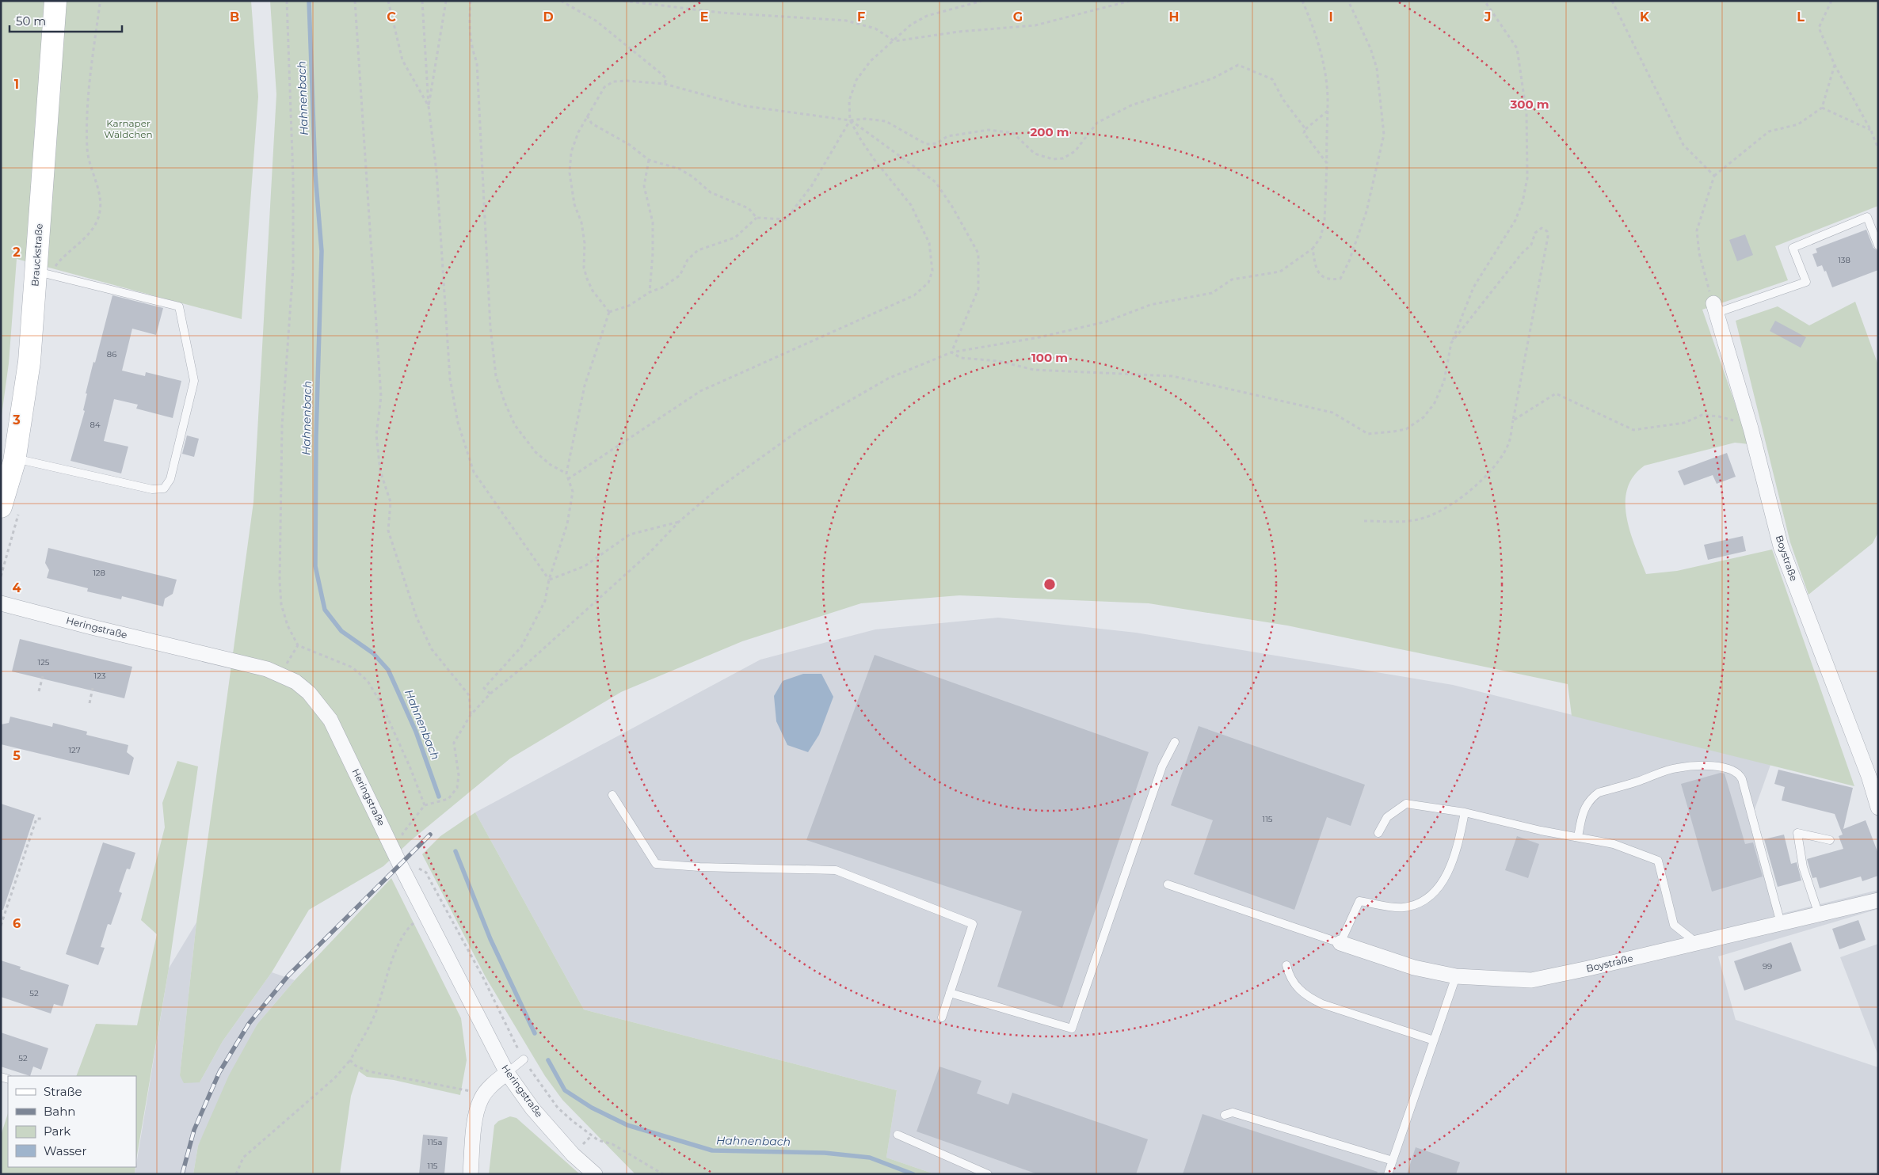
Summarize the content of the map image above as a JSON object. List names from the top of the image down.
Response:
{
  "streets": {
    "main road": ["Brauckstraße"],
    "street": ["Boystraße", "Heringstraße"]
  },
  "water": ["Hahnenbach"],
  "parks": ["Karnaper Wäldchen"],
  "house_numbers": [
    "138",
    "86",
    "84",
    "128",
    "125",
    "123",
    "127",
    "115",
    "99",
    "52",
    "52",
    "115a",
    "115"
  ],
  "legend": [
    "Straße",
    "Bahn",
    "Park",
    "Wasser"
  ],
  "scale_bar": "50 m",
  "grid": {
    "columns": [
      "B",
      "C",
      "D",
      "E",
      "F",
      "G",
      "H",
      "I",
      "J",
      "K",
      "L"
    ],
    "rows": [
      "1",
      "2",
      "3",
      "4",
      "5",
      "6"
    ]
  },
  "rings": ["300 m", "200 m", "100 m"]
}
